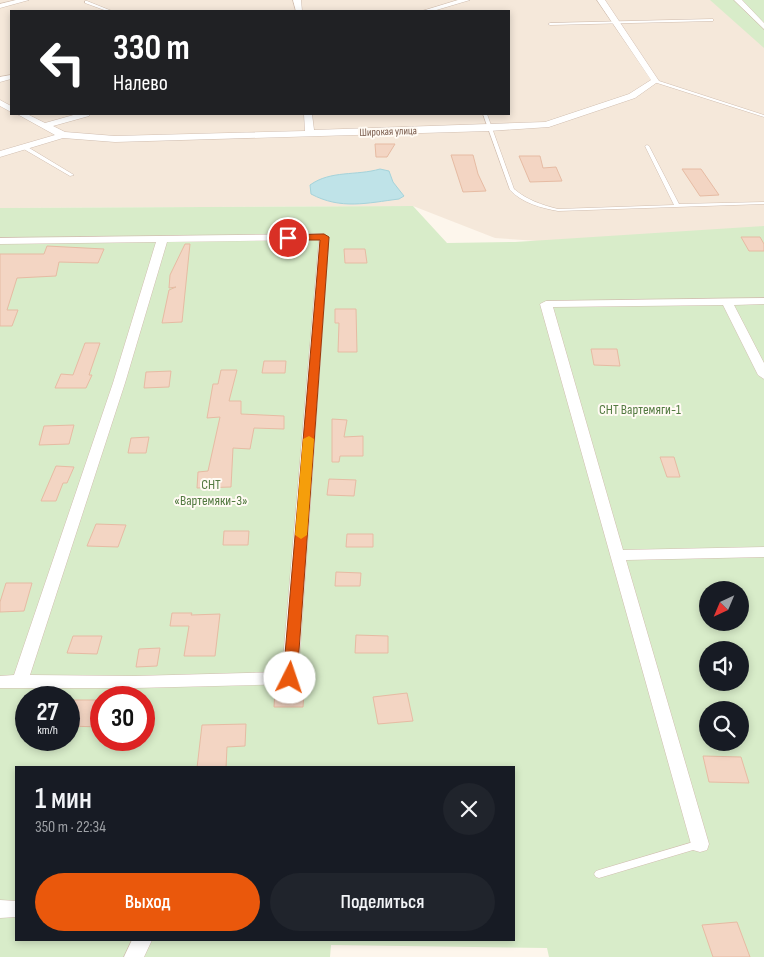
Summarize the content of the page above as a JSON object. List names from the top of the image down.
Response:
{
  "streets": {
    "street": ["Широкая улица"]
  },
  "parks": ["СНТ Вартемяги-1", "СНТ «Вартемяки-3»"],
  "north": "bottom left",
  "page": {
    "turn": ["330 m", "Налево"],
    "speed": "27 km/h",
    "limit": "30",
    "heading": ["1 мин", "350 m · 22:34"],
    "buttons": ["Выход", "Поделиться"]
  }
}
